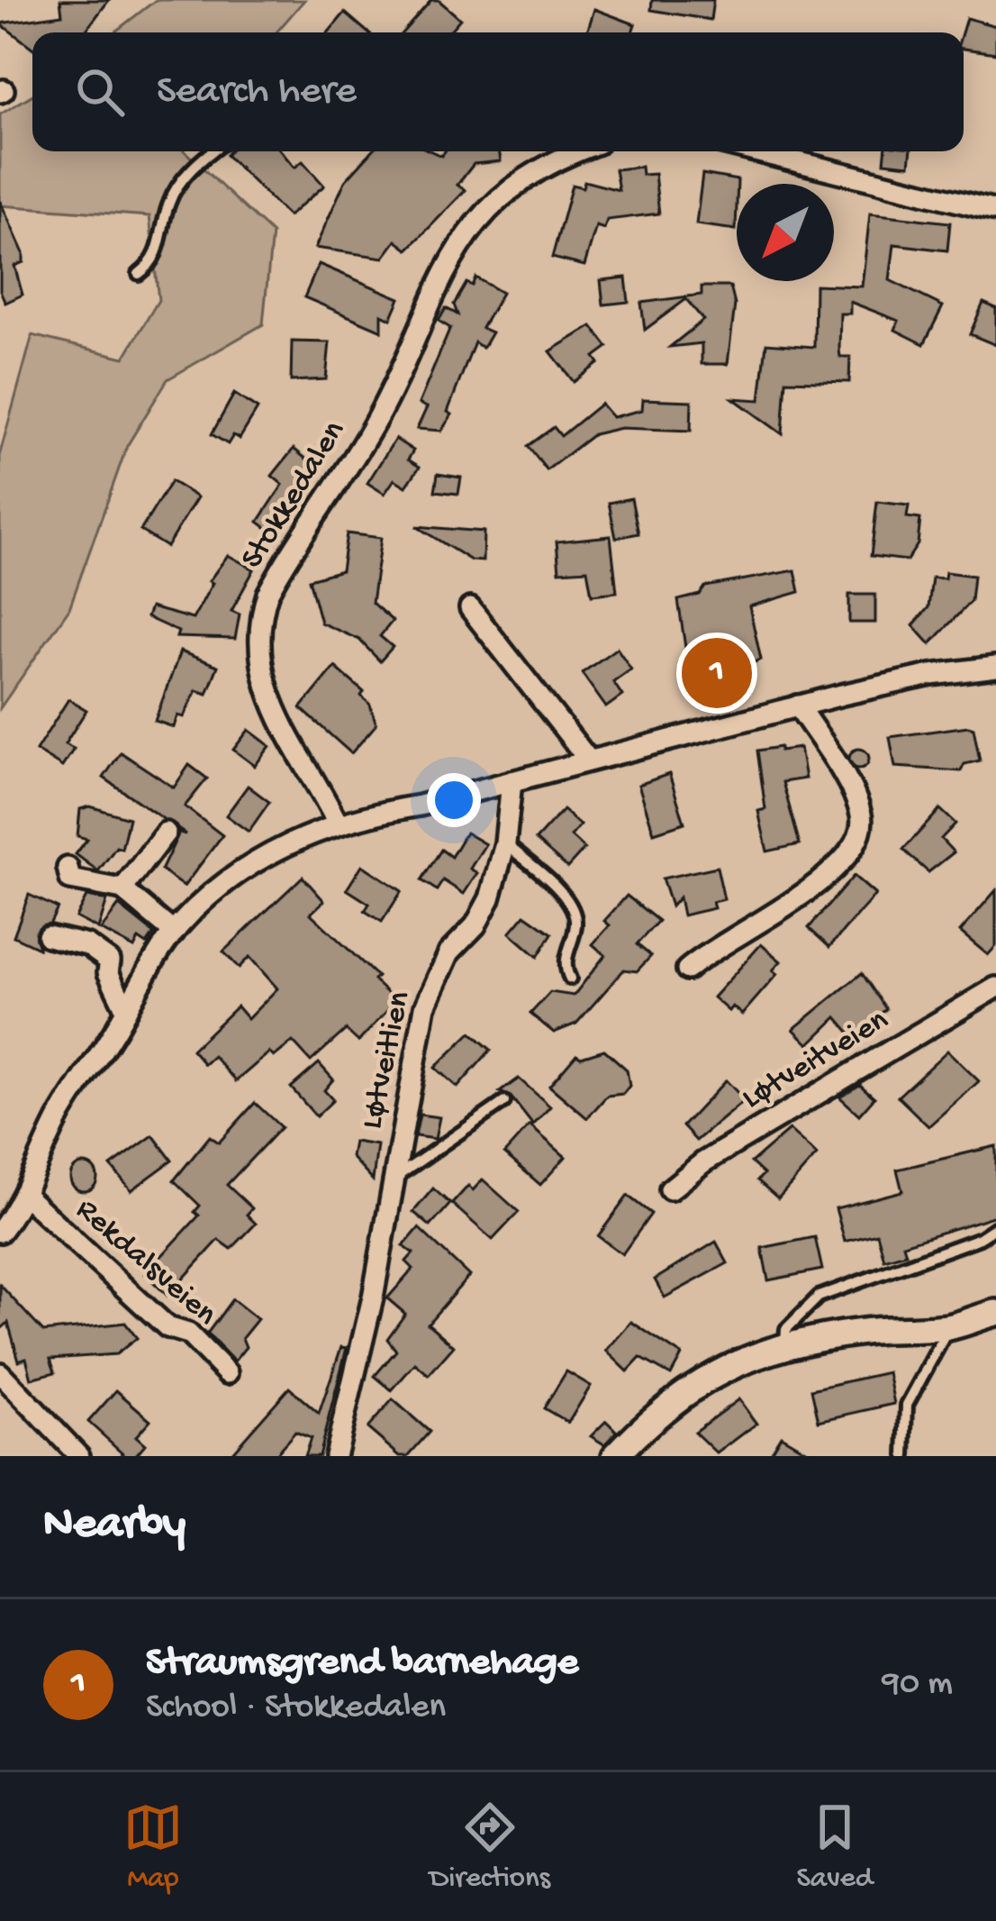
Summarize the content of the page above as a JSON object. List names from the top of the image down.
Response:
{
  "streets": {
    "street": [
      "Stokkedalen",
      "Løtveitlien",
      "Løtveitveien",
      "Rekdalsveien"
    ]
  },
  "crossings": [
    ["Stokkedalen", "Rekdalsveien"]
  ],
  "north": "bottom left",
  "page": {
    "search": "Search here",
    "pins": "1",
    "heading": "Nearby",
    "list": [
      {
        "mark": "1",
        "name": "Straumsgrend barnehage",
        "note": "School · Stokkedalen",
        "value": "90 m"
      }
    ],
    "nav": ["Map", "Directions", "Saved"]
  }
}
